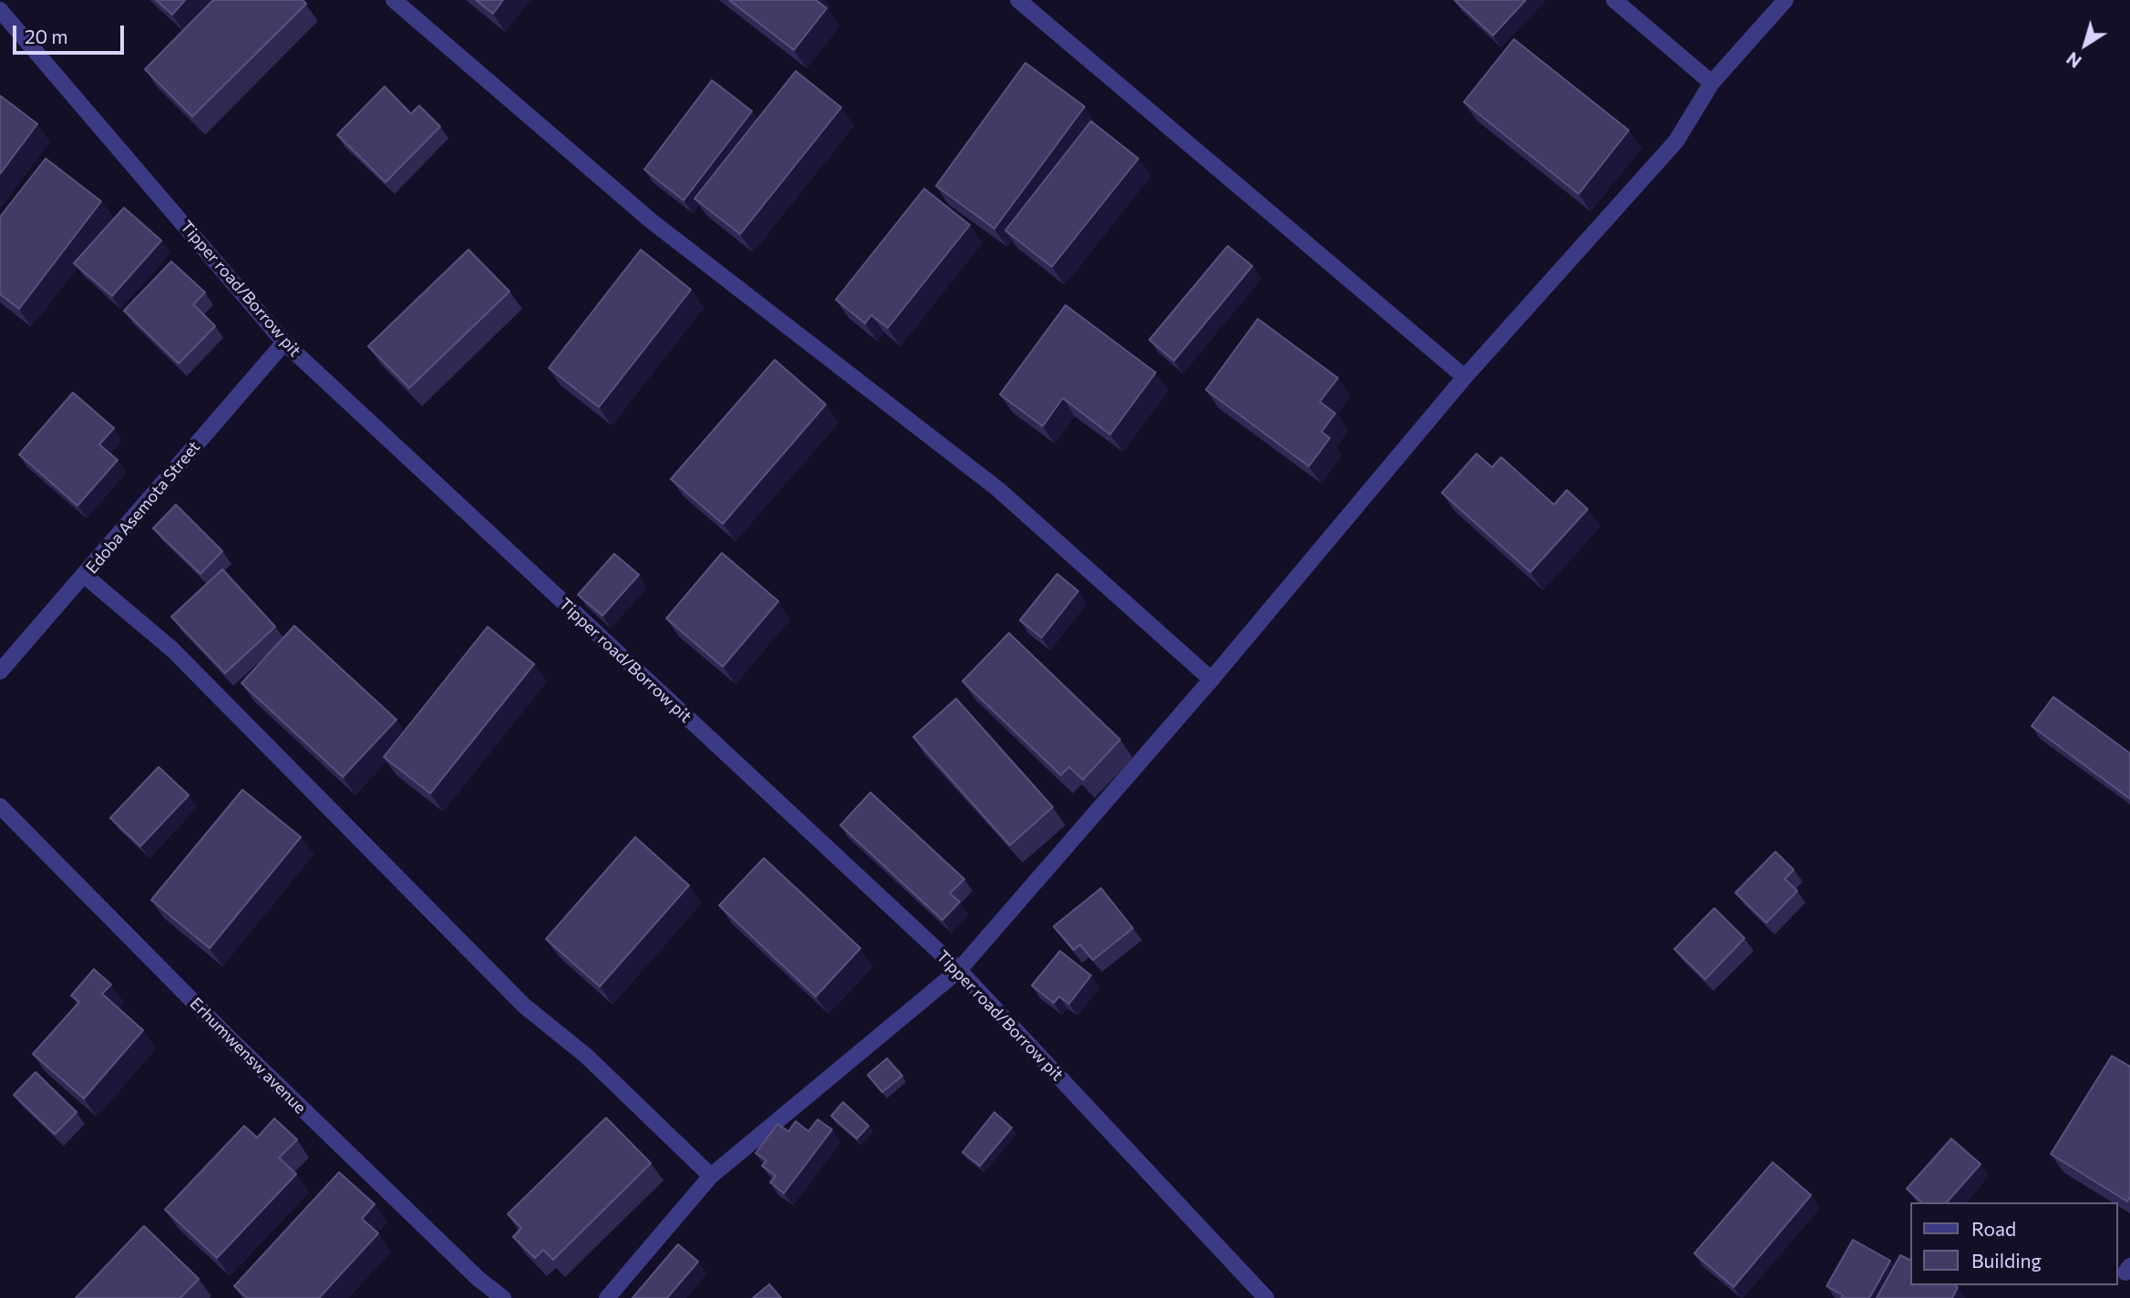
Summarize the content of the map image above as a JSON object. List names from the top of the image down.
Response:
{
  "streets": {
    "street": ["Tipper road/Borrow pit", "Edoba Asemota Street", "Erhumwensw avenue"]
  },
  "crossings": [
    ["Tipper road/Borrow pit", "Edoba Asemota Street"]
  ],
  "legend": ["Road", "Building"],
  "scale_bar": "20 m",
  "north": "bottom left"
}
